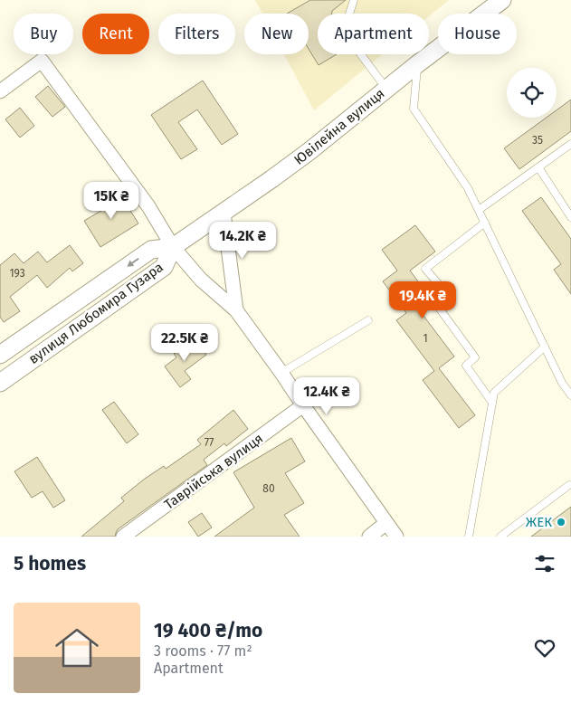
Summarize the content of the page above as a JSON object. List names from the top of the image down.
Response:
{
  "streets": {
    "street": ["Ювілейна вулиця", "вулиця Любомира Гузара", "Таврійська вулиця"]
  },
  "crossings": [
    ["Ювілейна вулиця", "вулиця Любомира Гузара"]
  ],
  "places": ["ЖЕК"],
  "house_numbers": [
    "35",
    "193",
    "1",
    "77",
    "80"
  ],
  "page": {
    "chip": [
      "Buy",
      "Rent",
      "Filters",
      "New",
      "Apartment",
      "House"
    ],
    "price": [
      "15K ₴",
      "14.2K ₴",
      "19.4K ₴",
      "22.5K ₴",
      "12.4K ₴"
    ],
    "heading": "5 homes",
    "list": [
      {
        "name": "19 400 ₴/mo",
        "note": "3 rooms · 77 m² · Apartment"
      }
    ]
  }
}
